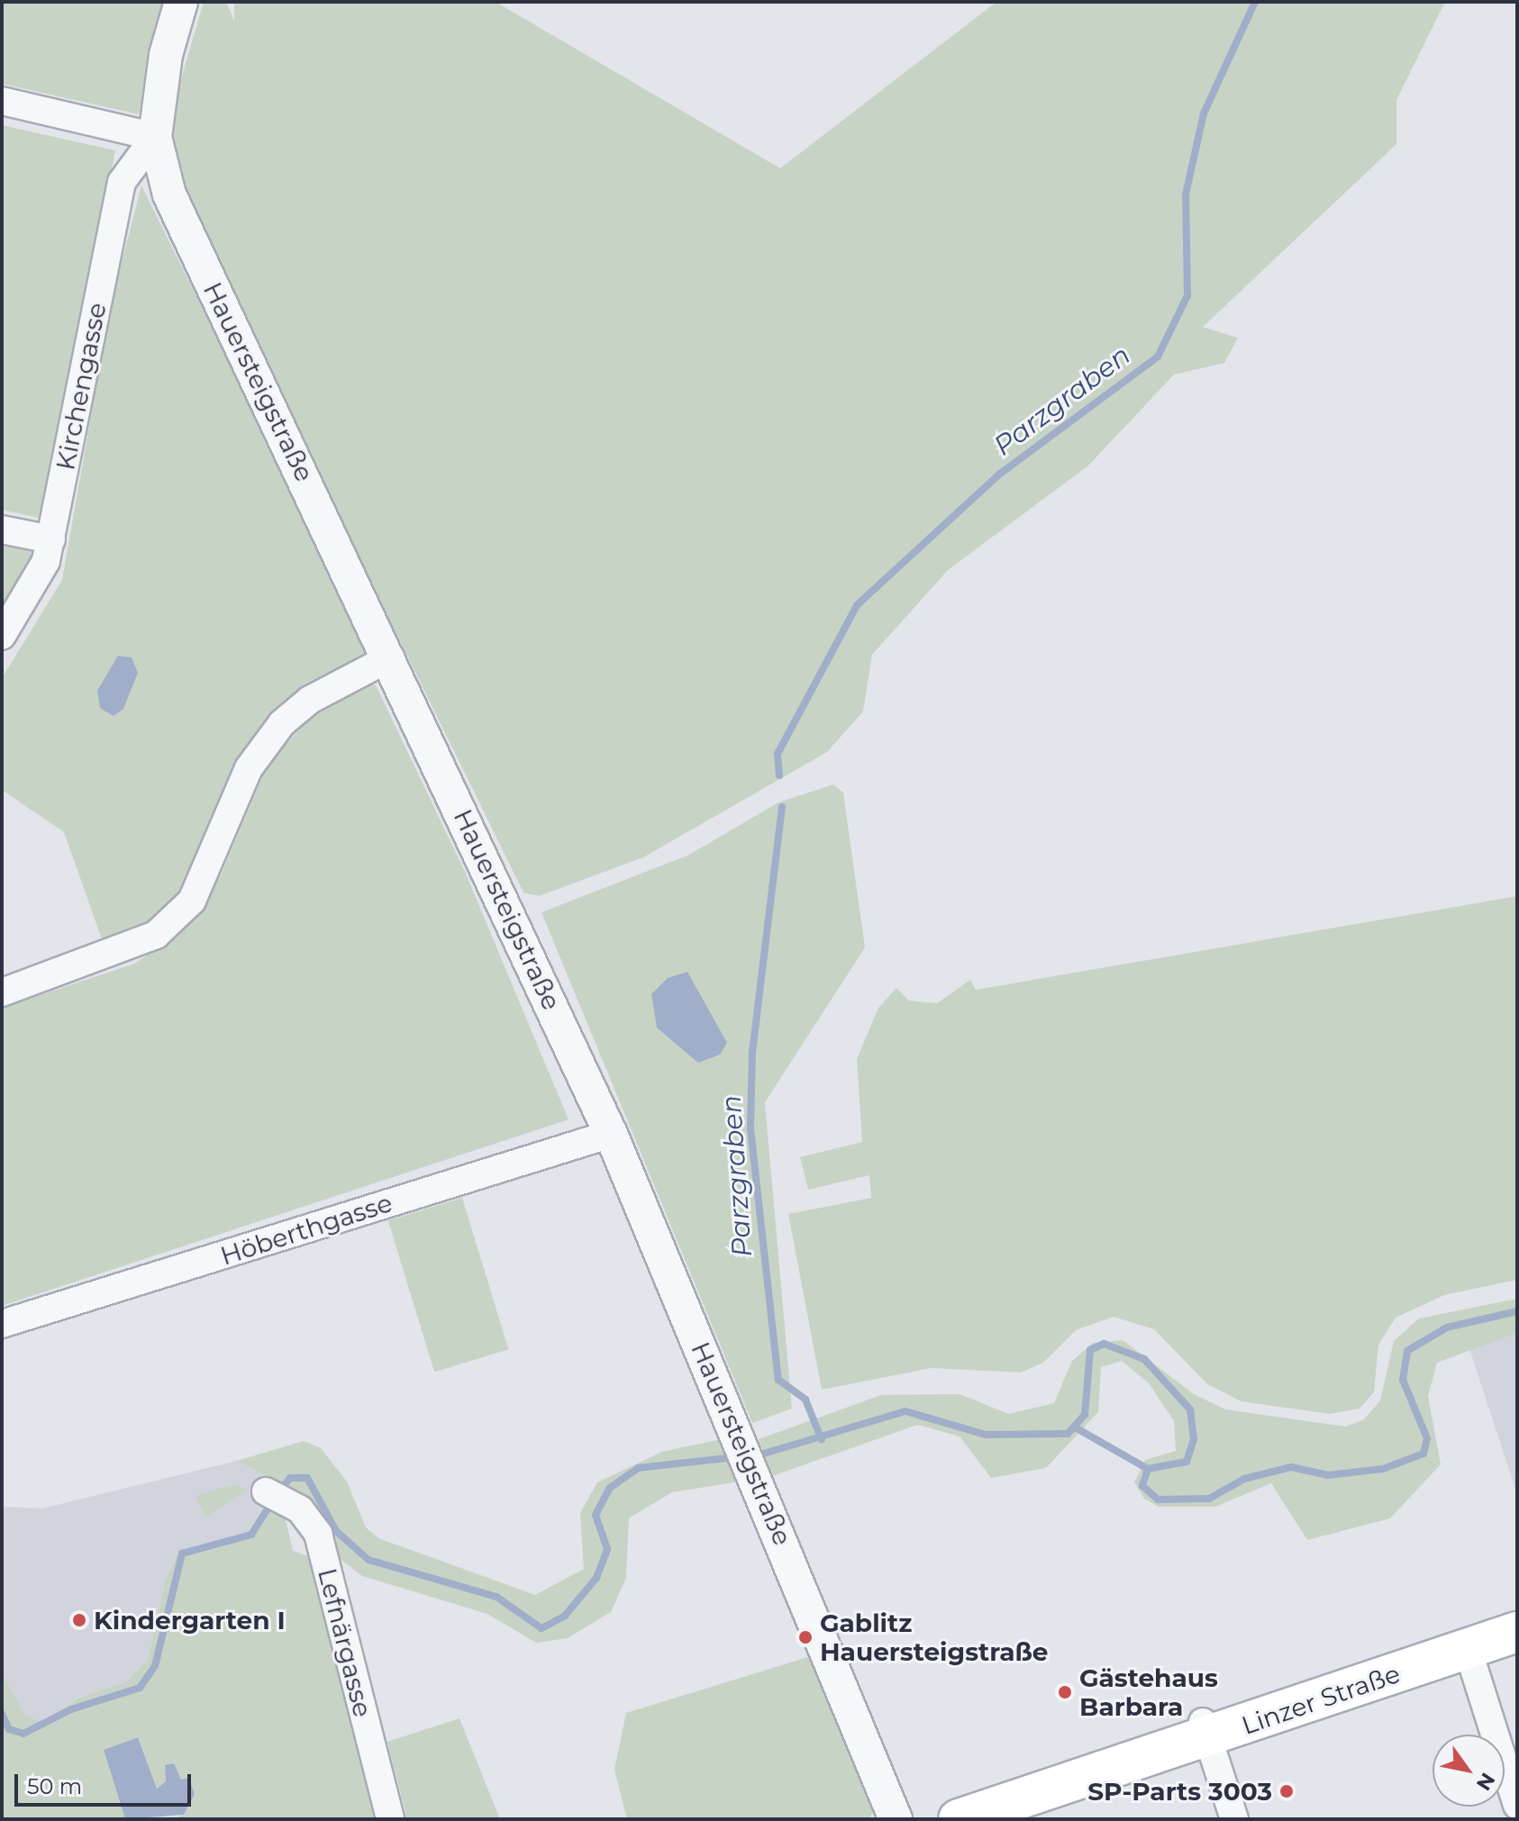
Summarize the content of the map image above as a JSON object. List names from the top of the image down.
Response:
{
  "streets": {
    "main road": ["Linzer Straße"],
    "street": [
      "Hauersteigstraße",
      "Kirchengasse",
      "Höberthgasse",
      "Lefnärgasse"
    ]
  },
  "crossings": [
    ["Hauersteigstraße", "Kirchengasse"],
    ["Hauersteigstraße", "Höberthgasse"]
  ],
  "water": ["Parzgraben"],
  "places": [
    "Kindergarten I",
    "Gablitz Hauersteigstraße",
    "Gästehaus Barbara",
    "SP-Parts 3003"
  ],
  "scale_bar": "50 m",
  "north": "bottom right"
}
